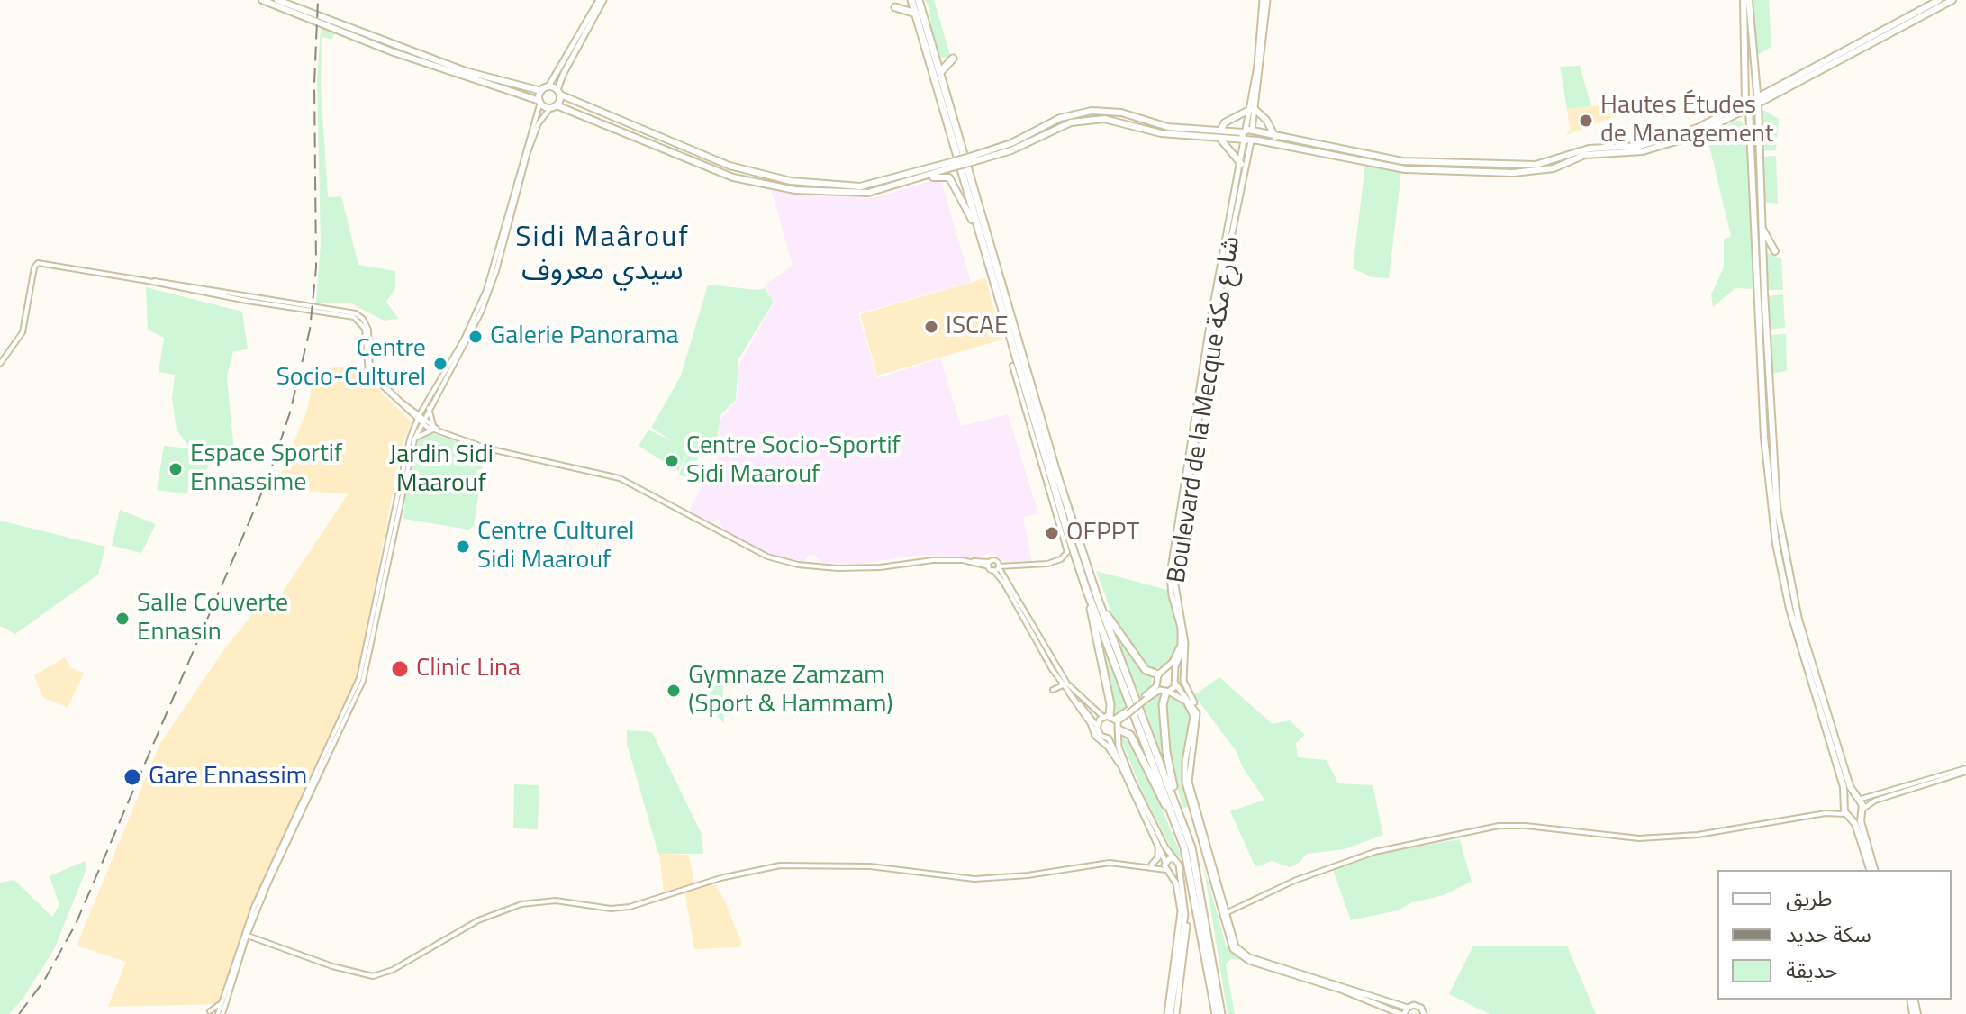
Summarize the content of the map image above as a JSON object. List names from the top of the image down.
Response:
{
  "streets": {
    "main road": ["Boulevard de la Mecque شارع مكة"]
  },
  "districts": ["Sidi Maârouf سيدي معروف"],
  "parks": ["Jardin Sidi Maarouf"],
  "places": [
    "Hautes Études de Management",
    "ISCAE",
    "Galerie Panorama",
    "Centre Socio-Culturel",
    "Centre Socio-Sportif Sidi Maarouf",
    "Espace Sportif Ennassime",
    "OFPPT",
    "Centre Culturel Sidi Maarouf",
    "Salle Couverte Ennasin",
    "Clinic Lina",
    "Gymnaze Zamzam (Sport & Hammam)",
    "Gare Ennassim"
  ],
  "legend": ["طريق", "سكة حديد", "حديقة"]
}
